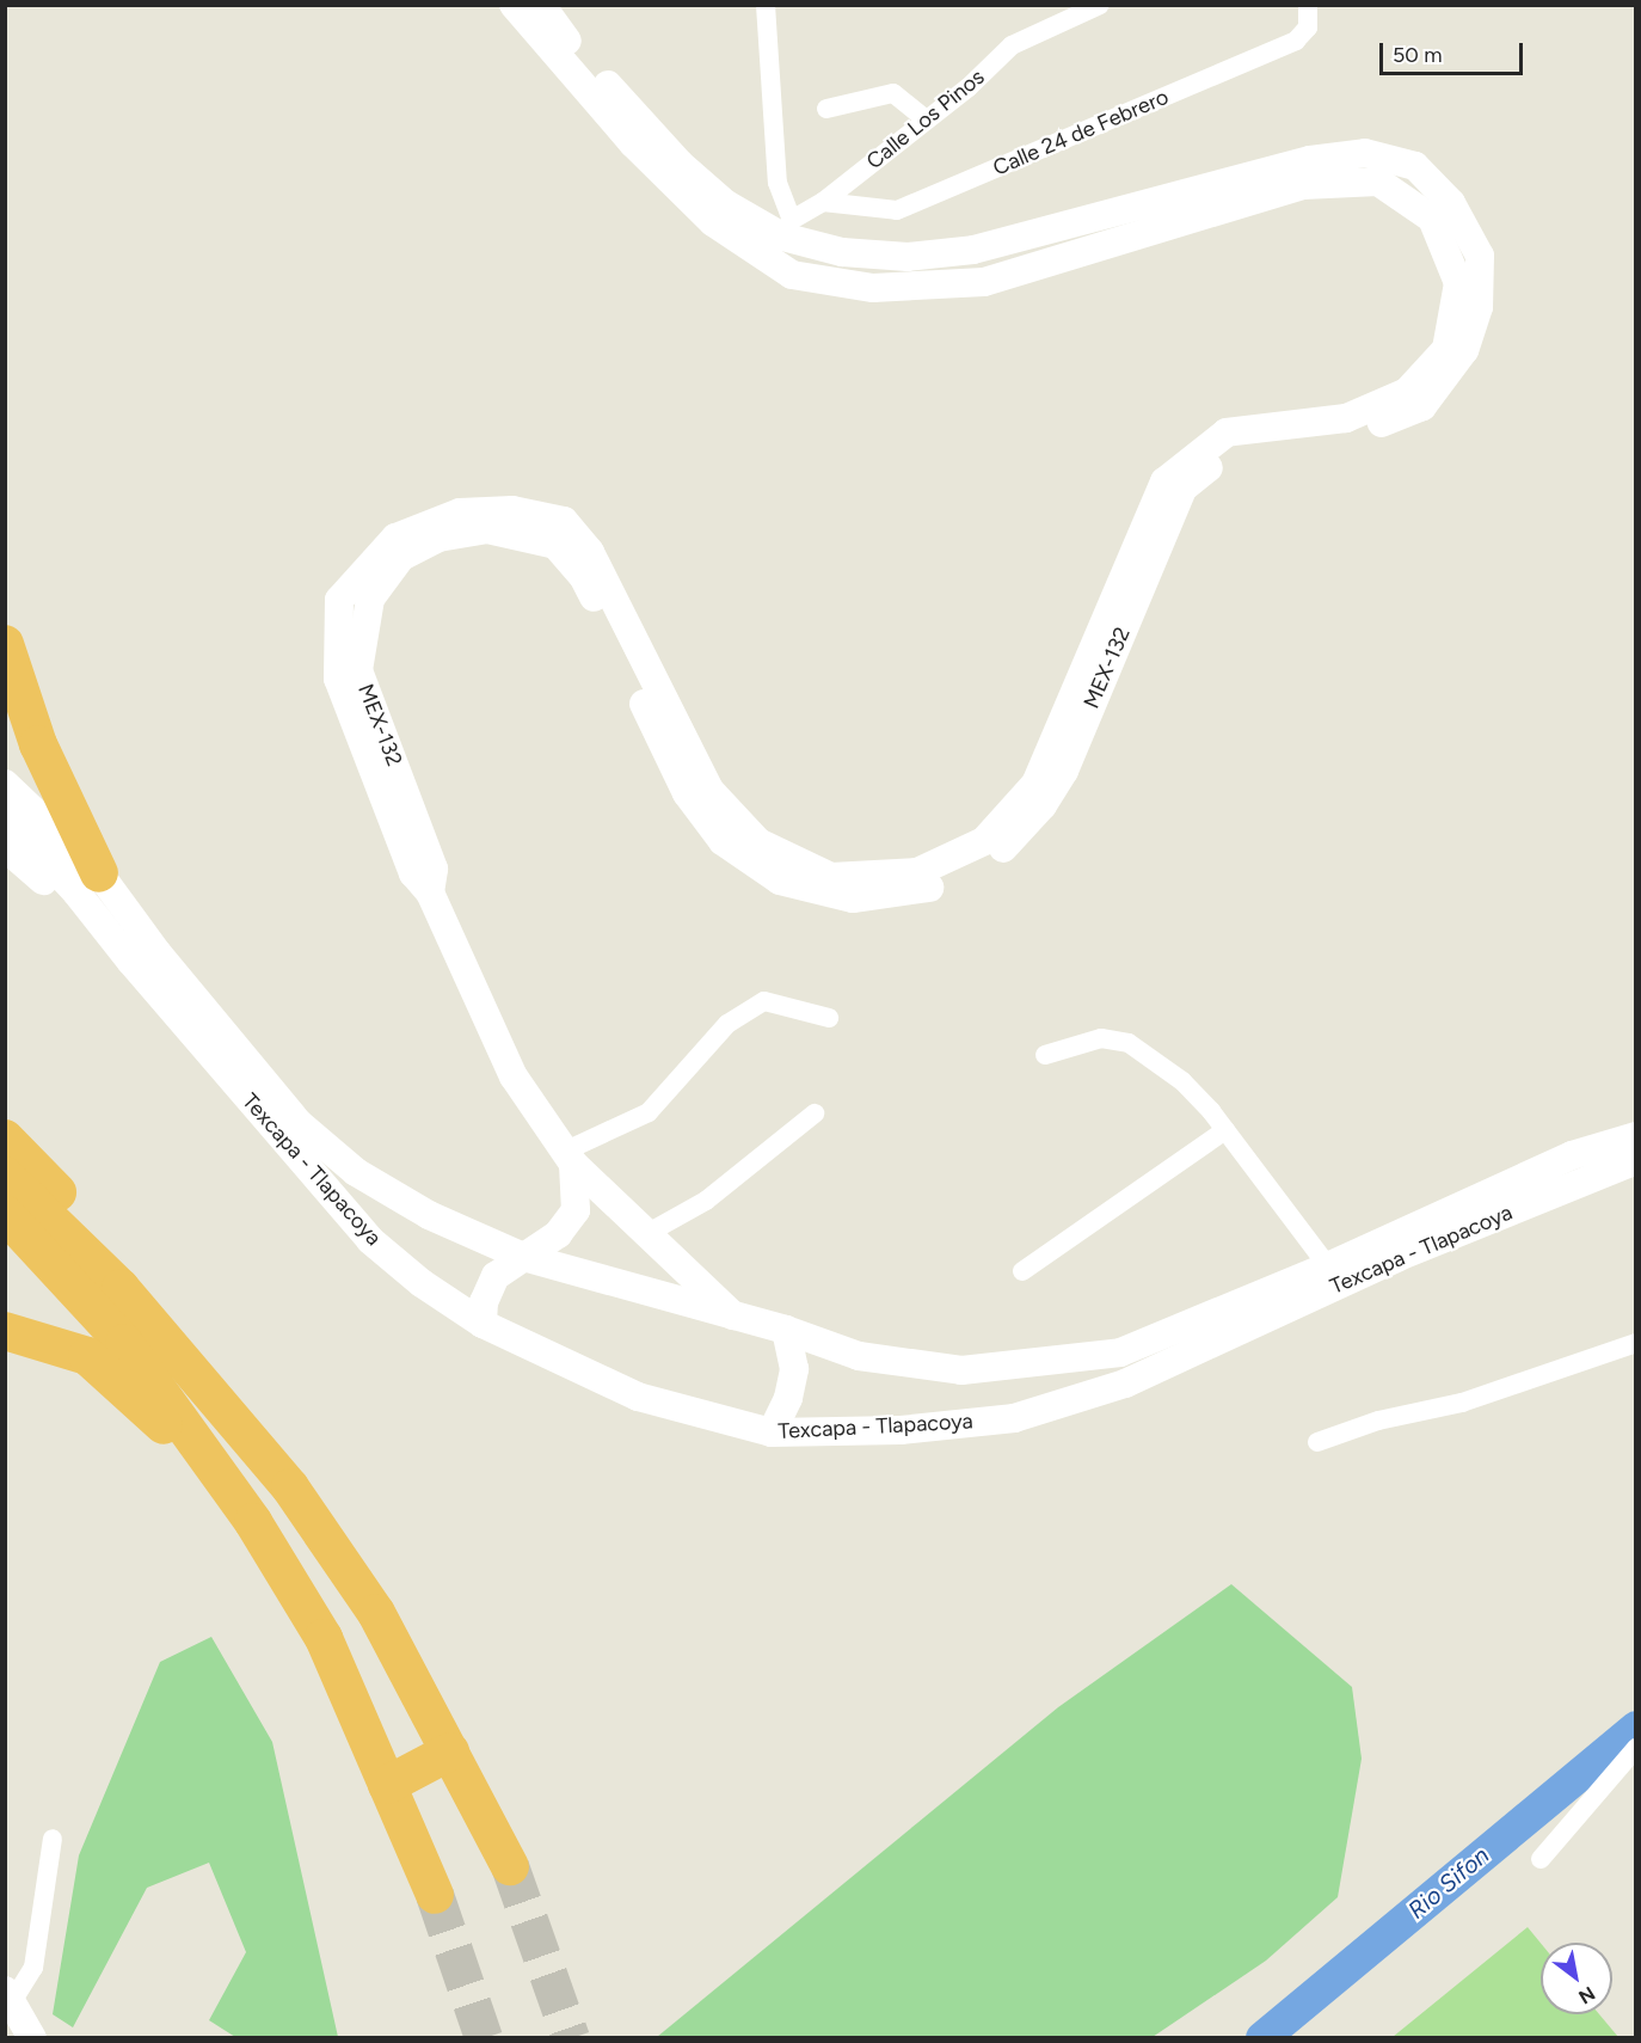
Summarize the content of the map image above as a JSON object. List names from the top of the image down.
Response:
{
  "streets": {
    "main road": ["MEX-132", "Texcapa - Tlapacoya"],
    "street": ["Calle Los Pinos", "Calle 24 de Febrero"]
  },
  "crossings": [
    ["Calle Los Pinos", "Calle 24 de Febrero"],
    ["Calle Los Pinos", "MEX-132"]
  ],
  "water": ["Rio Sifon"],
  "scale_bar": "50 m",
  "north": "bottom right"
}
